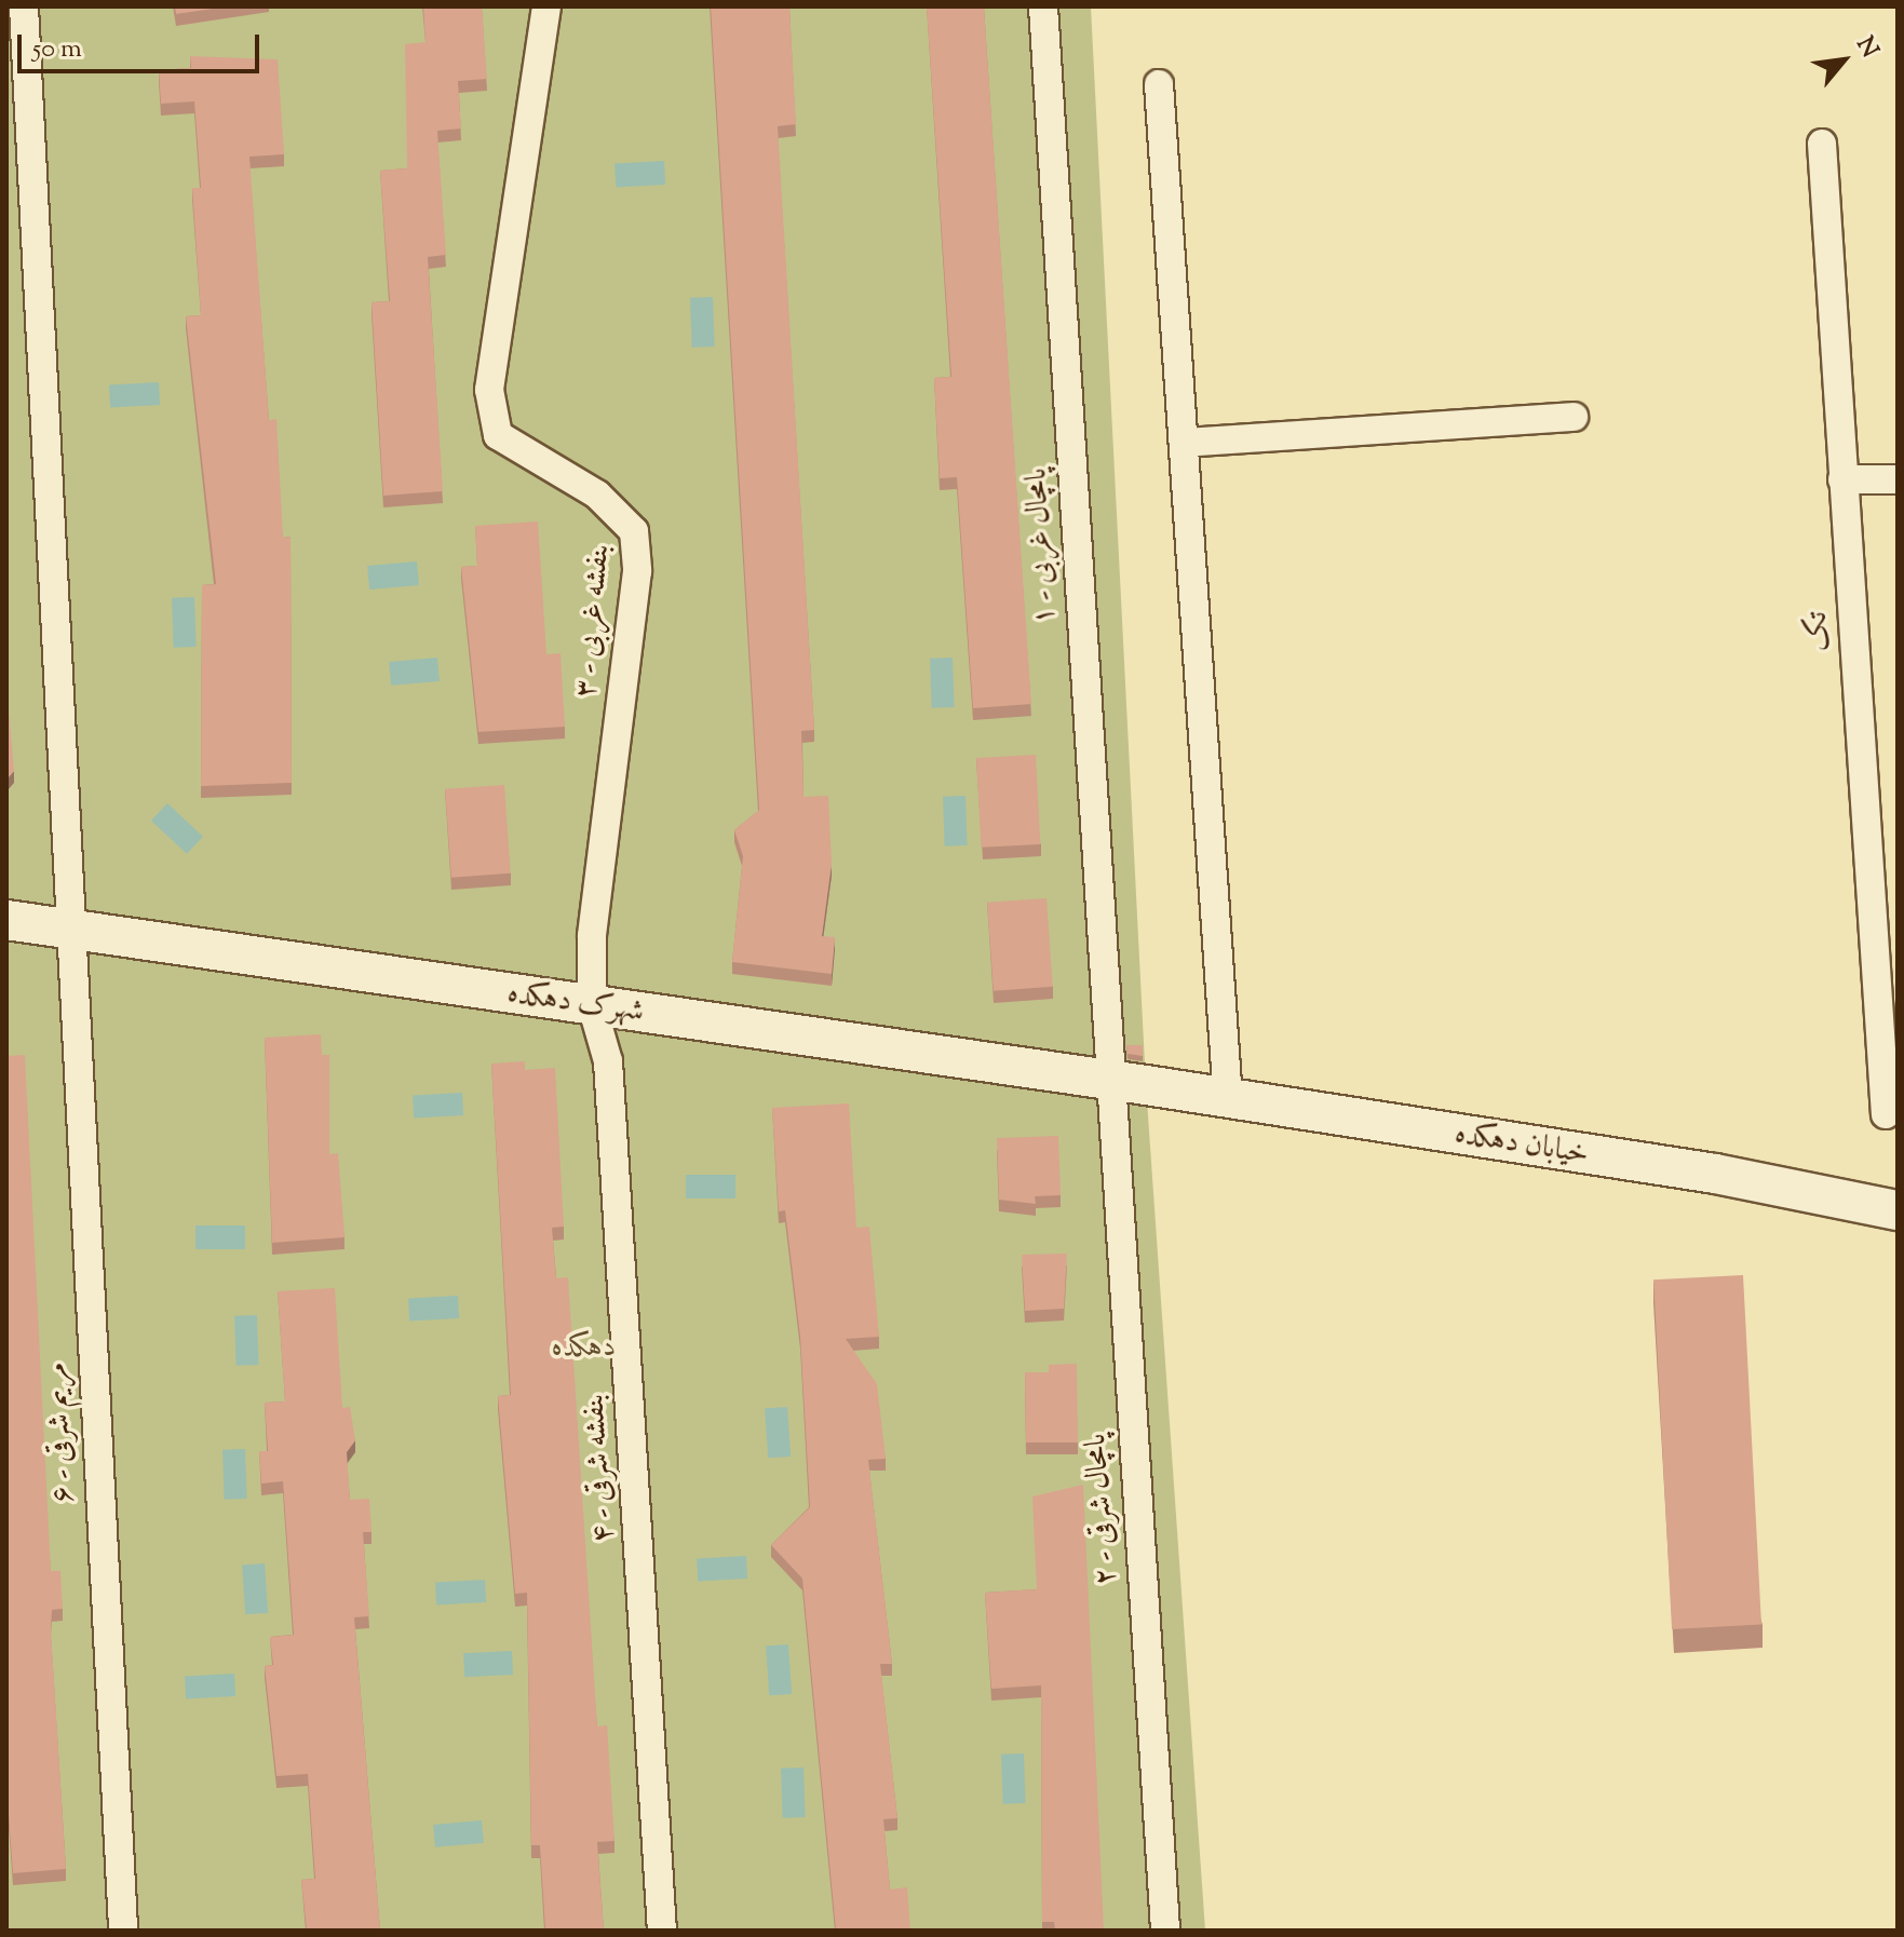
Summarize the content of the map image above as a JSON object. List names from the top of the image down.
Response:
{
  "streets": {
    "street": [
      "پامچال غربی - ۱",
      "بنفشه غربی - ۳",
      "تک",
      "شهرک دهکده",
      "خیابان دهکده",
      "مریم شرقی - ۶",
      "بنفشه شرقی - ۴",
      "پامچال شرقی - ۲"
    ]
  },
  "crossings": [
    ["پامچال غربی - ۱", "شهرک دهکده"],
    ["پامچال غربی - ۱", "پامچال شرقی - ۲"],
    ["بنفشه غربی - ۳", "شهرک دهکده"],
    ["بنفشه غربی - ۳", "بنفشه شرقی - ۴"],
    ["شهرک دهکده", "خیابان دهکده"],
    ["شهرک دهکده", "مریم شرقی - ۶"],
    ["شهرک دهکده", "بنفشه شرقی - ۴"],
    ["شهرک دهکده", "پامچال شرقی - ۲"]
  ],
  "parks": ["دهکده"],
  "scale_bar": "50 m",
  "north": "top right"
}
